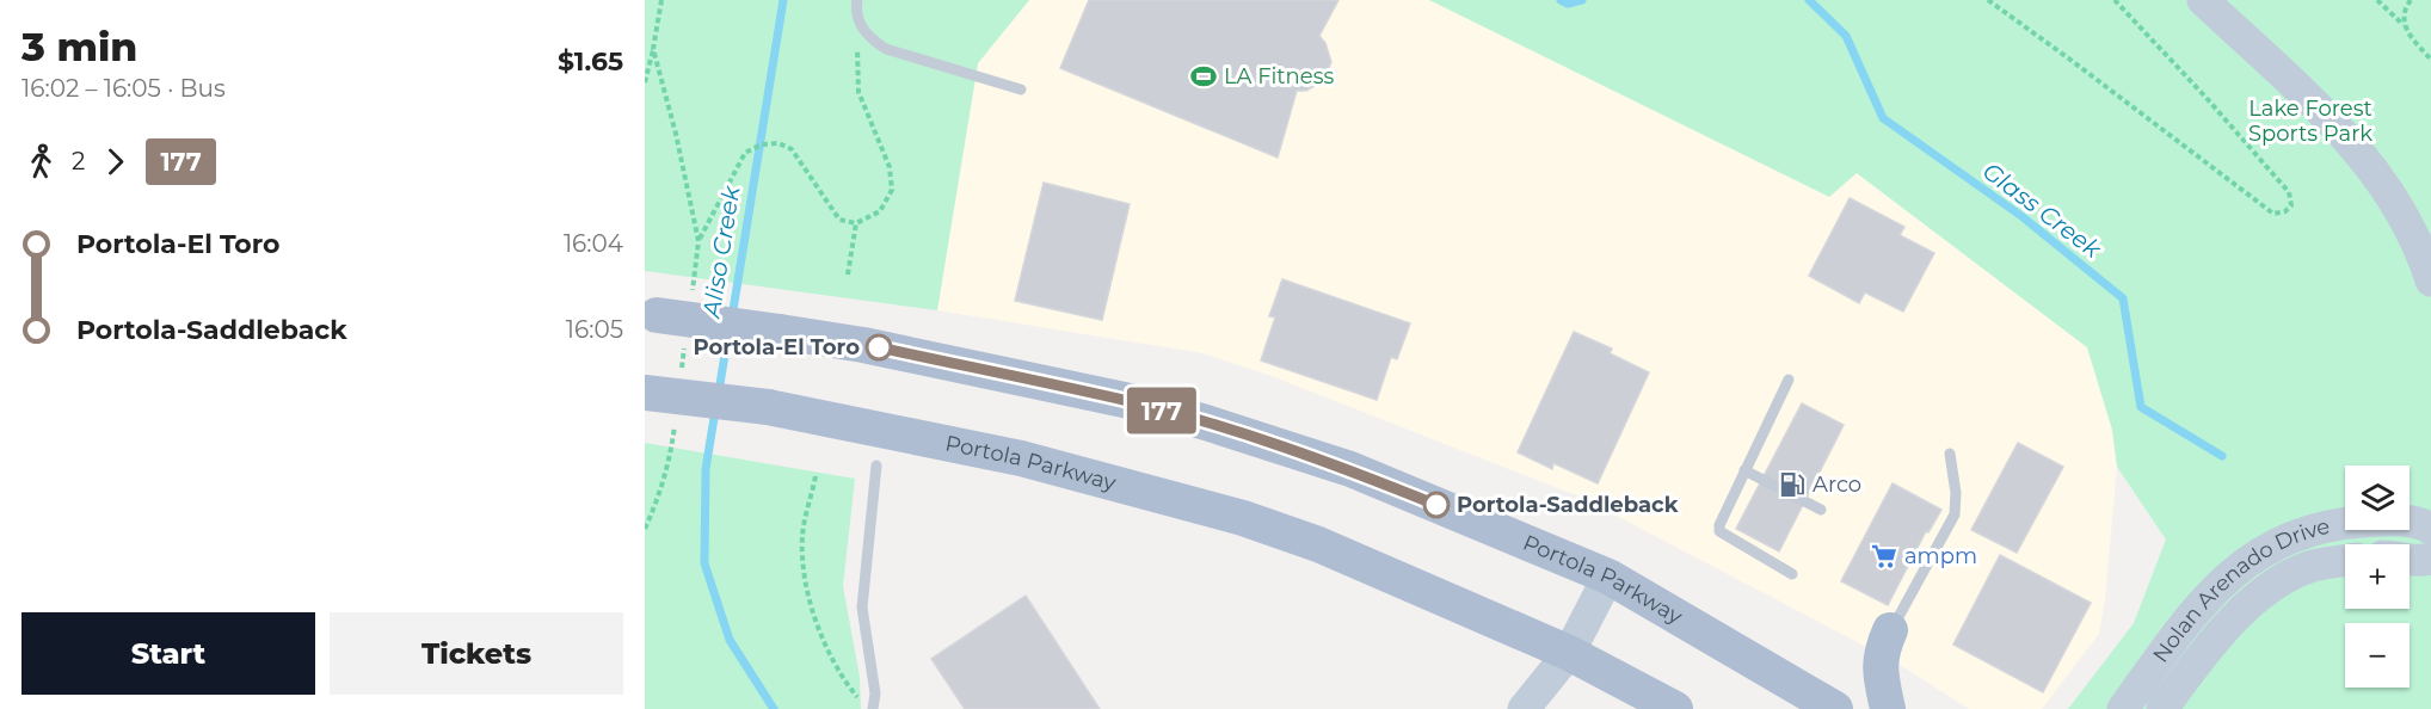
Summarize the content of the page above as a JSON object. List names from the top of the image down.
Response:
{
  "streets": {
    "main road": ["Portola Parkway"],
    "street": ["Nolan Arenado Drive"]
  },
  "water": ["Glass Creek", "Aliso Creek"],
  "parks": ["Lake Forest Sports Park"],
  "places": {
    "sports": ["LA Fitness"],
    "other": ["Portola-El Toro", "Portola-Saddleback"],
    "fuel station": ["Arco"],
    "supermarket": ["ampm"]
  },
  "lines": ["bus line 177"],
  "page": {
    "heading": ["3 min", "16:02 – 16:05 · Bus", "$1.65"],
    "on_map": "177",
    "legs": ["2", "177"],
    "list": [
      {
        "name": "Portola-El Toro",
        "value": "16:04"
      },
      {
        "name": "Portola-Saddleback",
        "value": "16:05"
      }
    ],
    "map_buttons": ["+", "−"],
    "buttons": ["Start", "Tickets"]
  }
}
